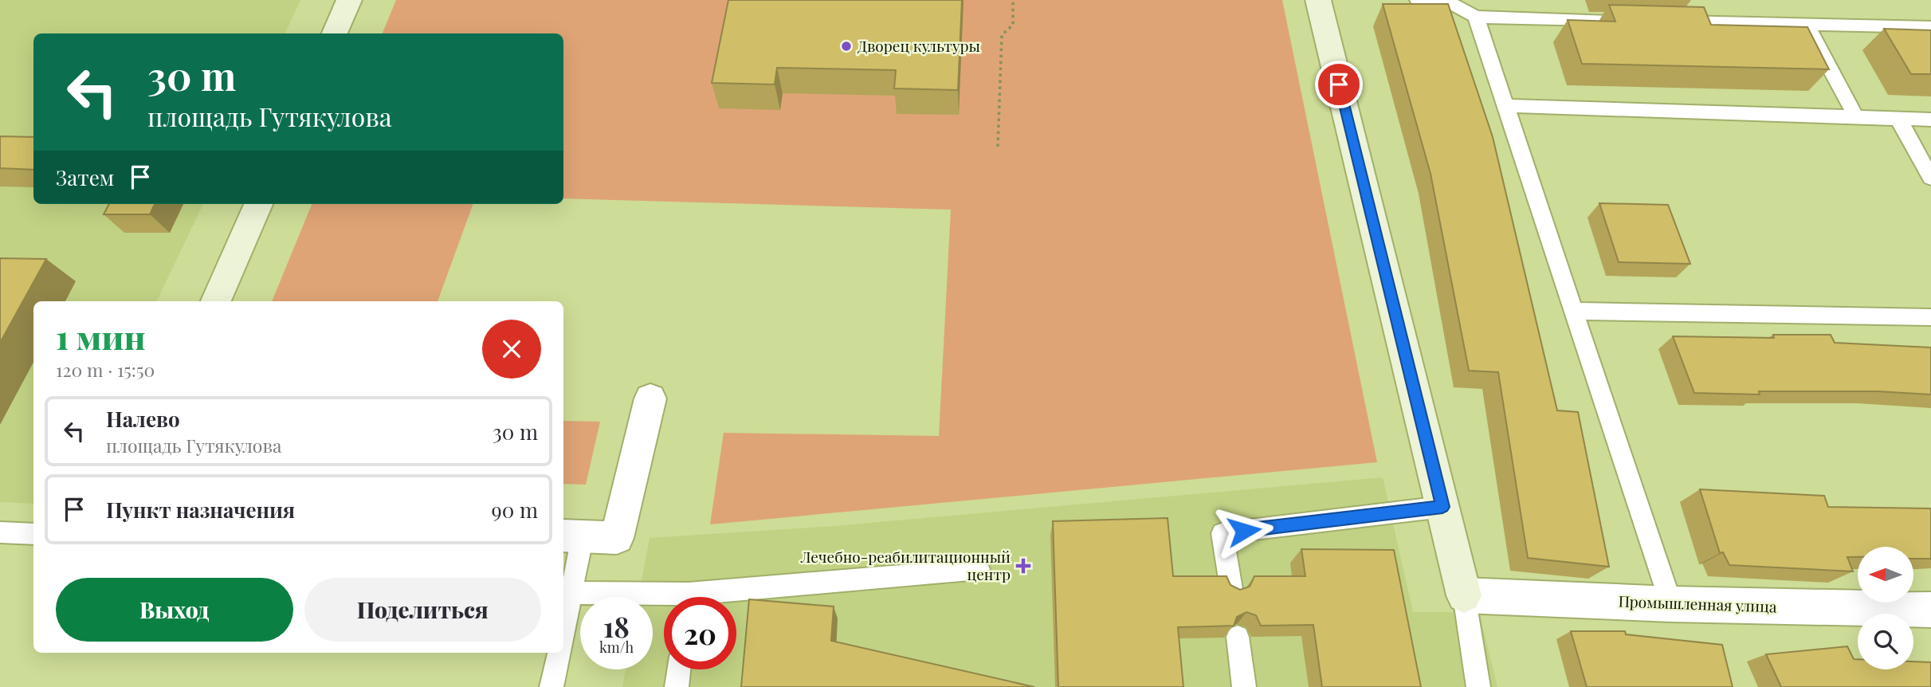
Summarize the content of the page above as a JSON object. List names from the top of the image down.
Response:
{
  "streets": {
    "street": ["Промышленная улица"]
  },
  "places": {
    "other": ["Дворец культуры"],
    "health": ["Лечебно-реабилитационный центр"]
  },
  "north": "left",
  "page": {
    "turn": ["30 m", "площадь Гутякулова"],
    "then": "Затем",
    "heading": ["1 мин", "120 m · 15:50"],
    "list": [
      {
        "name": "Налево",
        "note": "площадь Гутякулова",
        "value": "30 m"
      },
      {
        "name": "Пункт назначения",
        "value": "90 m"
      }
    ],
    "buttons": ["Выход", "Поделиться"],
    "speed": "18 km/h",
    "limit": "20"
  }
}
